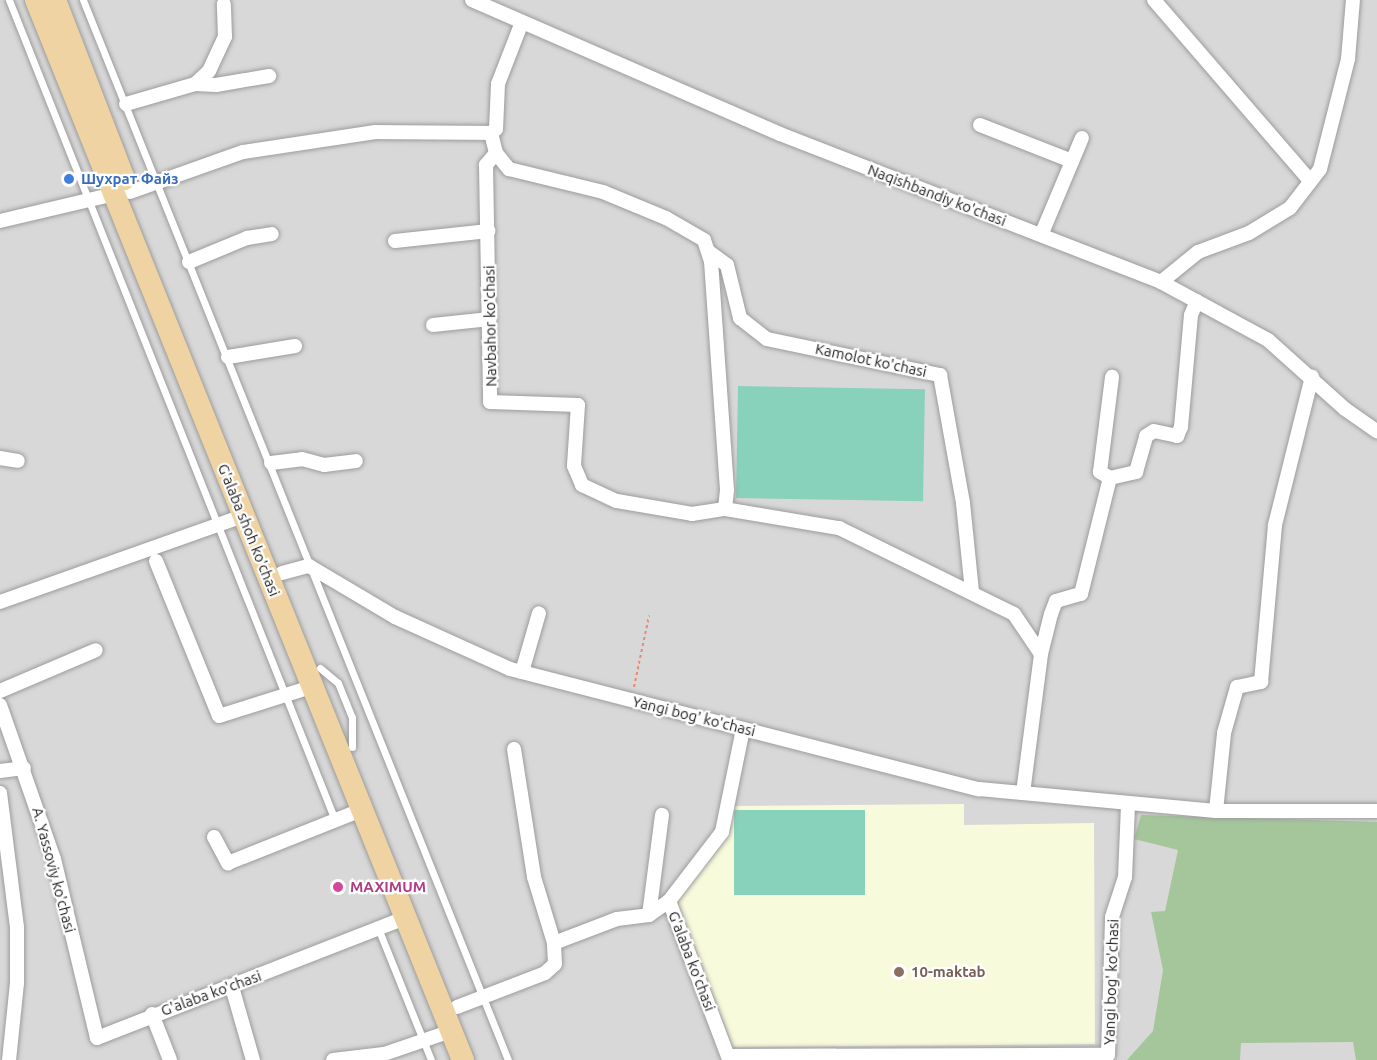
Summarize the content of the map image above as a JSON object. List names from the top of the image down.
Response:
{
  "streets": {
    "main road": ["G'alaba shoh ko'chasi"],
    "street": [
      "Naqishbandiy ko'chasi",
      "Navbahor ko'chasi",
      "Kamolot ko'chasi",
      "Yangi bog' ko'chasi",
      "A. Yassoviy ko'chasi",
      "G'alaba ko'chasi"
    ]
  },
  "crossings": [
    ["G'alaba shoh ko'chasi", "G'alaba ko'chasi"],
    ["A. Yassoviy ko'chasi", "G'alaba ko'chasi"]
  ],
  "places": ["Шухрат Файз", "MAXIMUM", "10-maktab"]
}
